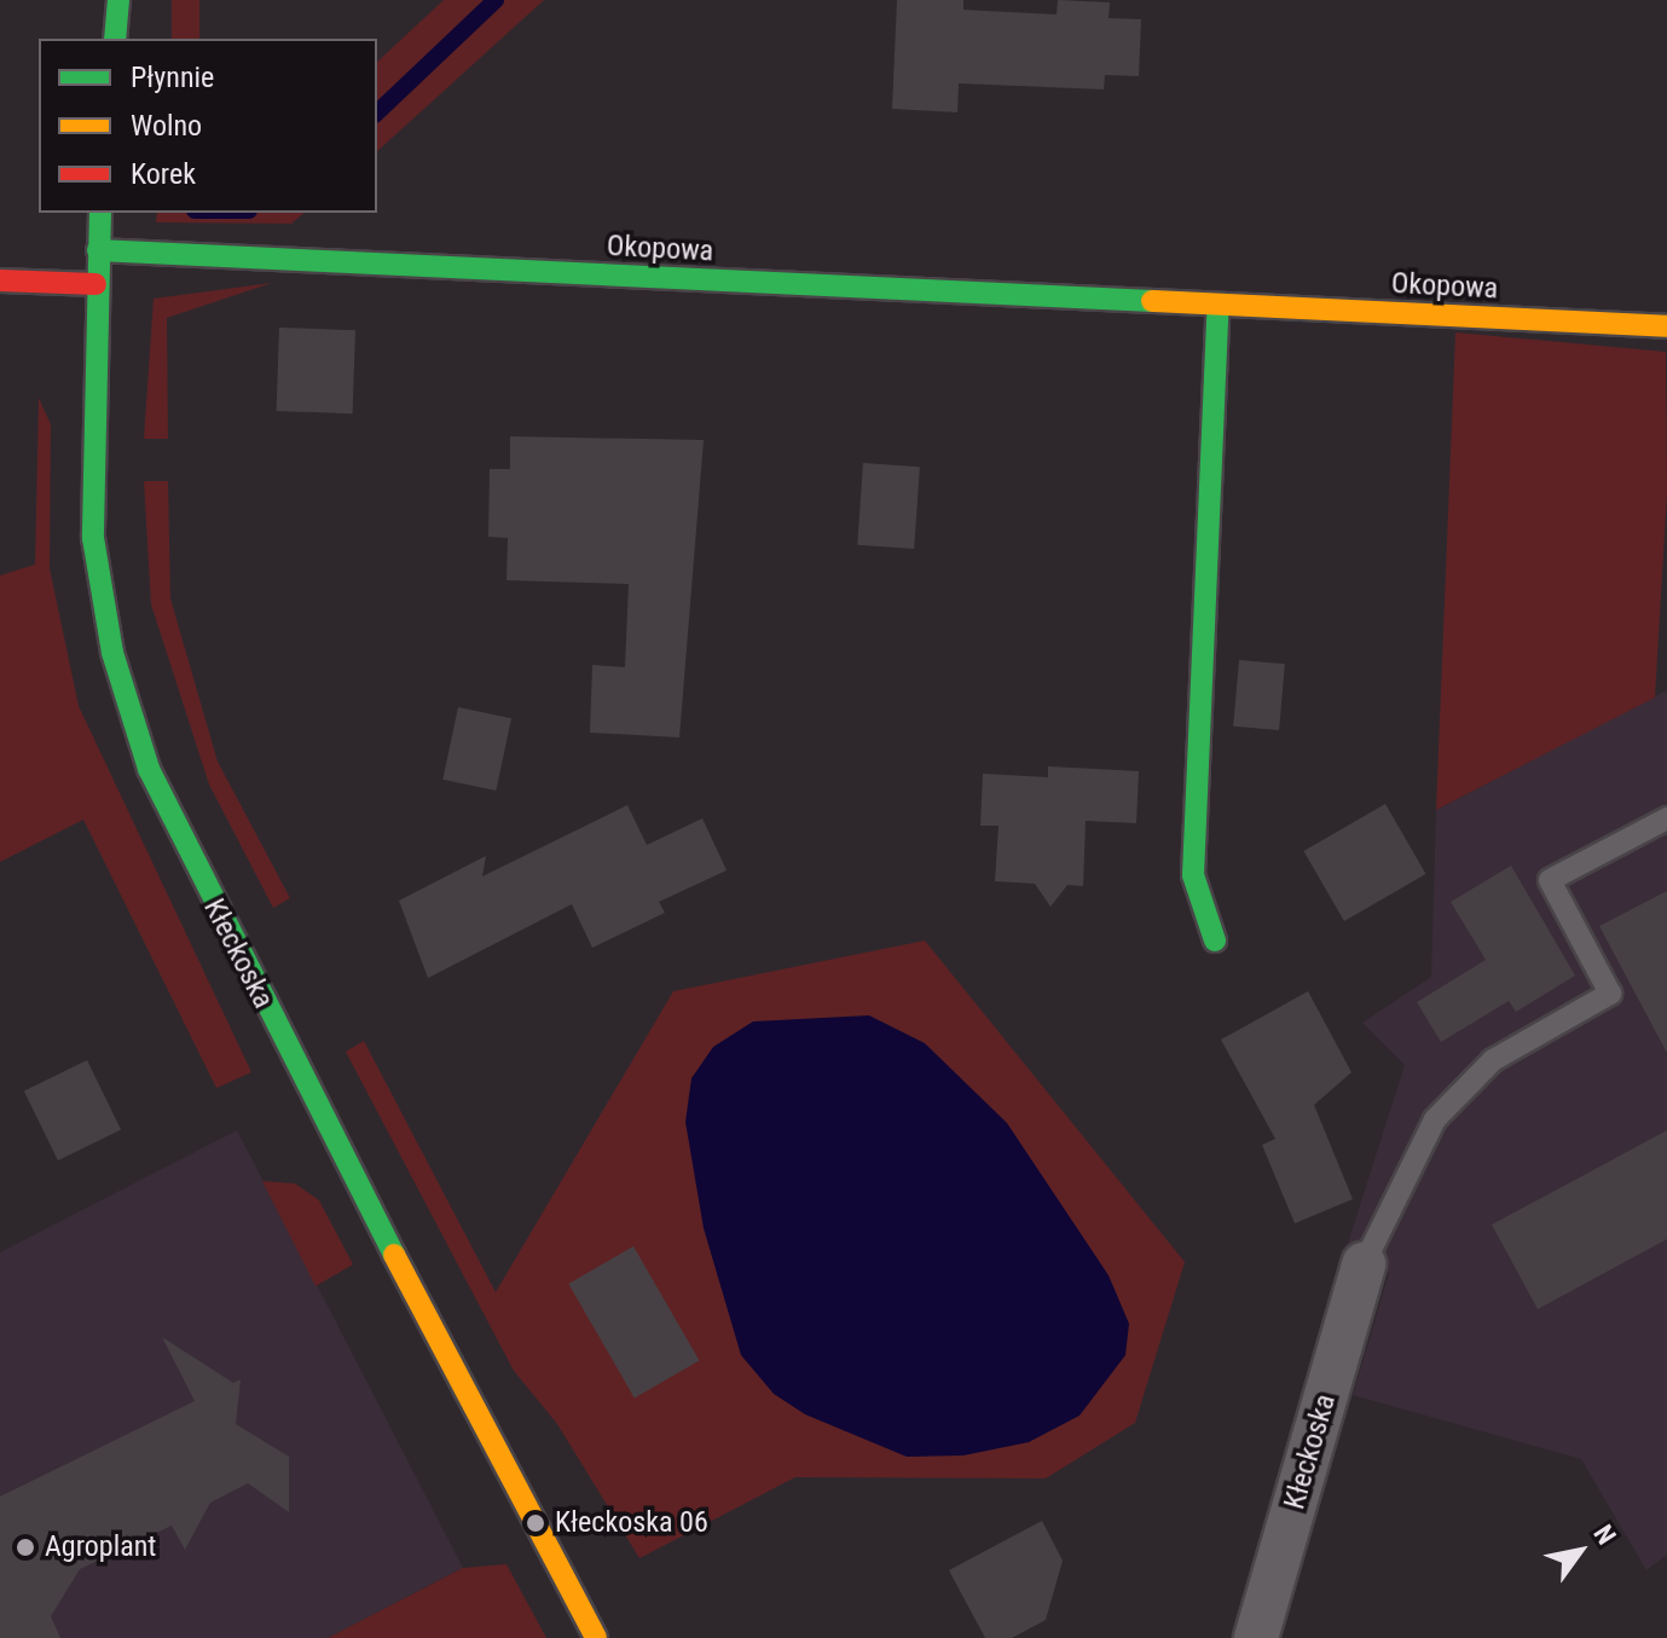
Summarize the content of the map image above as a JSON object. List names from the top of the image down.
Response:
{
  "streets": {
    "street": ["Okopowa", "Kłeckoska"]
  },
  "crossings": [
    ["Okopowa", "Kłeckoska"]
  ],
  "places": ["Kłeckoska 06", "Agroplant"],
  "legend": ["Płynnie", "Wolno", "Korek"],
  "north": "top right"
}
